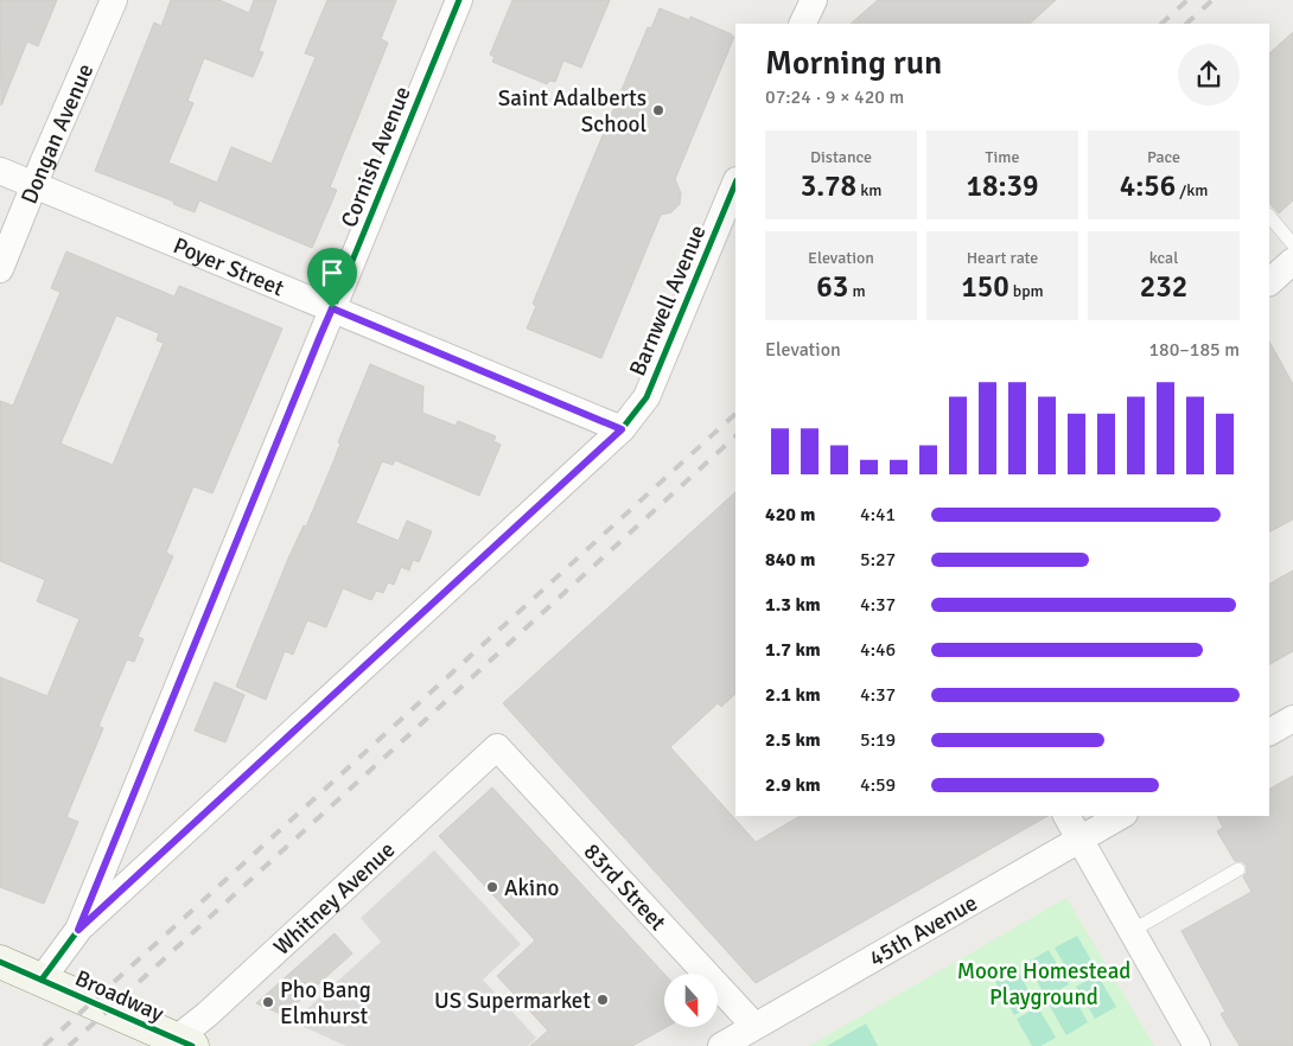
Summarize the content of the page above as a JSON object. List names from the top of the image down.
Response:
{
  "streets": {
    "main road": ["Broadway"],
    "street": [
      "Dongan Avenue",
      "Cornish Avenue",
      "Poyer Street",
      "Barnwell Avenue",
      "83rd Street",
      "Whitney Avenue",
      "45th Avenue"
    ]
  },
  "crossings": [
    ["Dongan Avenue", "Poyer Street"],
    ["Cornish Avenue", "Poyer Street"],
    ["Cornish Avenue", "Barnwell Avenue"],
    ["Cornish Avenue", "Broadway"],
    ["Poyer Street", "Barnwell Avenue"],
    ["83rd Street", "Whitney Avenue"],
    ["83rd Street", "45th Avenue"],
    ["Whitney Avenue", "Broadway"]
  ],
  "parks": ["Moore Homestead Playground"],
  "places": [
    "Saint Adalberts School",
    "Akino",
    "US Supermarket",
    "Pho Bang Elmhurst"
  ],
  "north": "bottom",
  "page": {
    "heading": ["Morning run", "07:24 · 9 × 420 m"],
    "stats": [
      ["Distance", "3.78 km"],
      ["Time", "18:39"],
      ["Pace", "4:56 /km"],
      ["Elevation", "63 m"],
      ["Heart rate", "150 bpm"],
      ["kcal", "232"]
    ],
    "chart": ["Elevation", "180–185 m"],
    "list": [
      {
        "name": "420 m",
        "note": "4:41"
      },
      {
        "name": "840 m",
        "note": "5:27"
      },
      {
        "name": "1.3 km",
        "note": "4:37"
      },
      {
        "name": "1.7 km",
        "note": "4:46"
      },
      {
        "name": "2.1 km",
        "note": "4:37"
      },
      {
        "name": "2.5 km",
        "note": "5:19"
      },
      {
        "name": "2.9 km",
        "note": "4:59"
      }
    ]
  }
}
